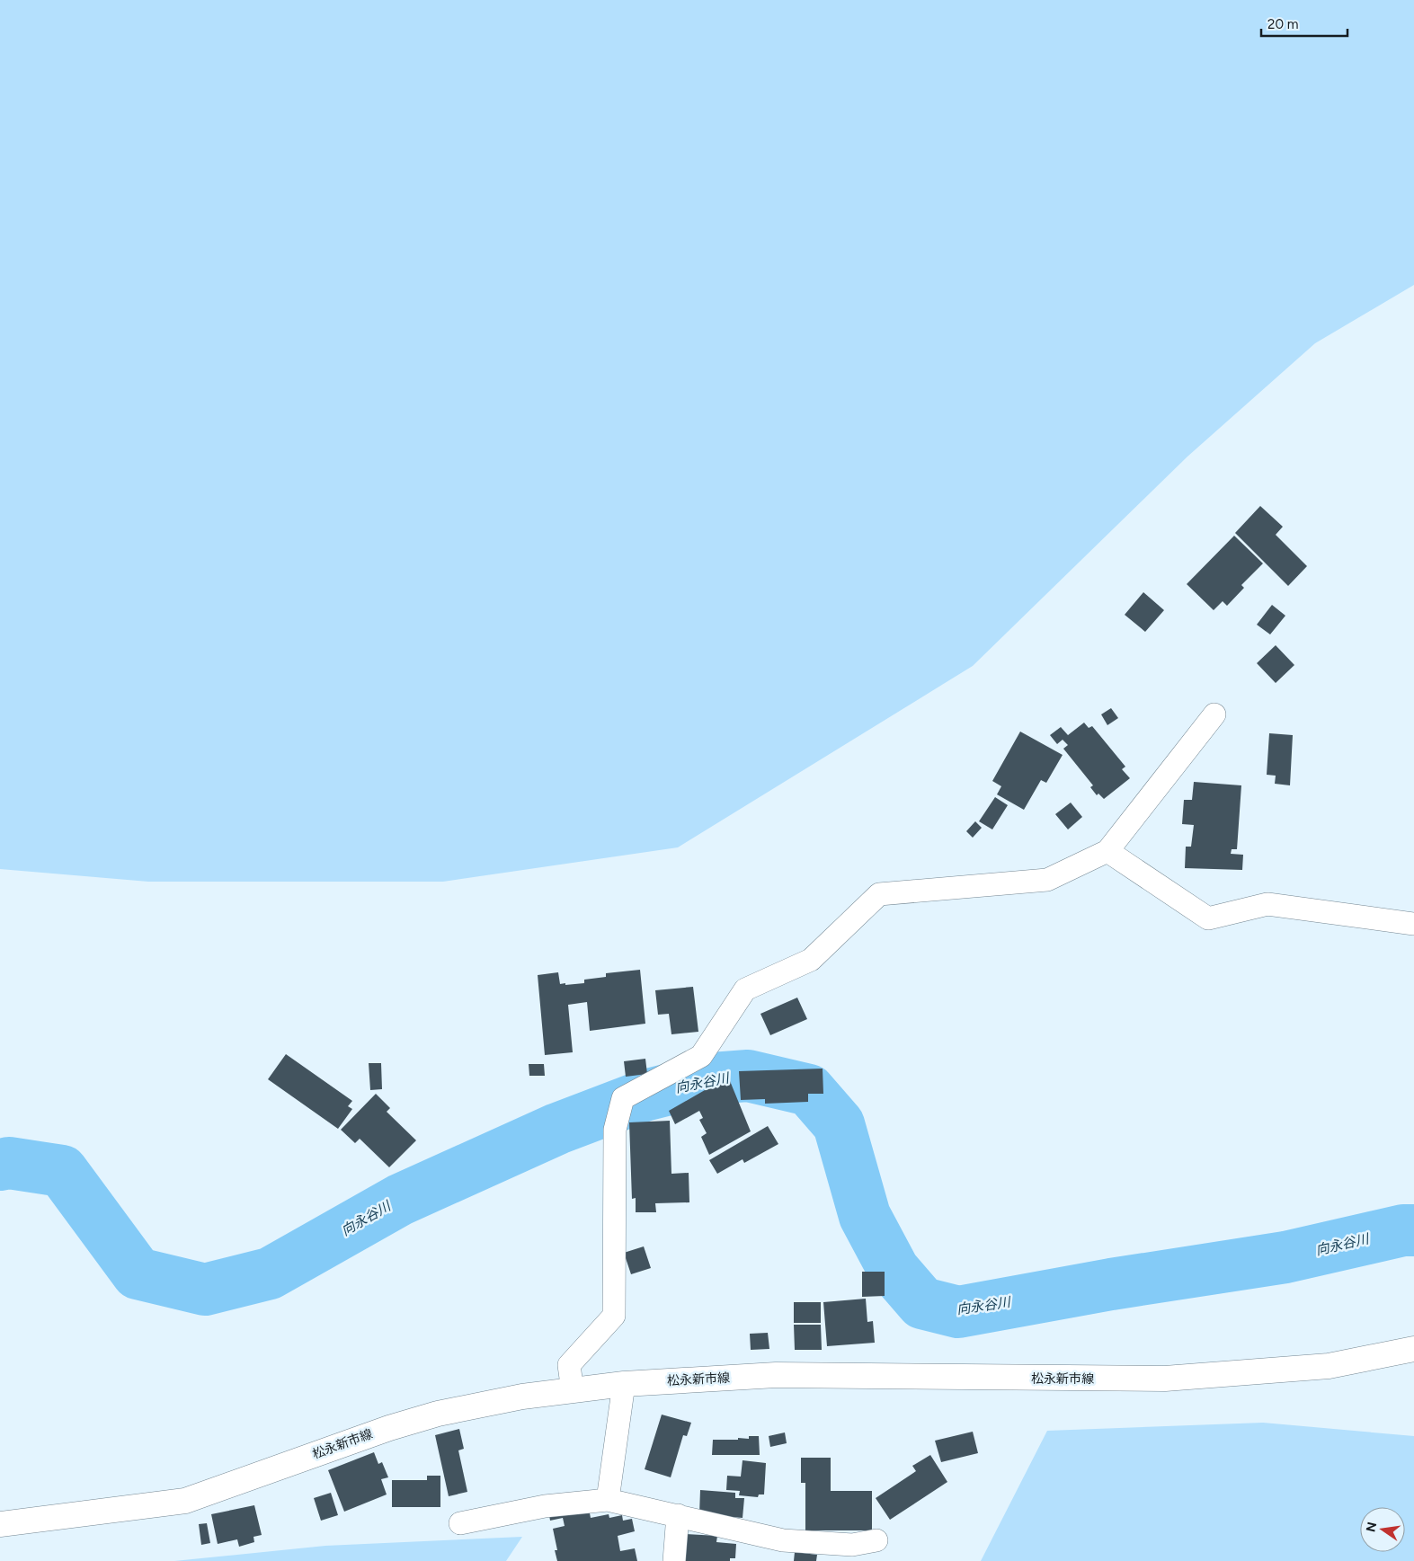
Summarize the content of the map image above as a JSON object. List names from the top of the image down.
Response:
{
  "streets": {
    "main road": ["松永新市線"]
  },
  "water": ["向永谷川"],
  "scale_bar": "20 m",
  "north": "left"
}
